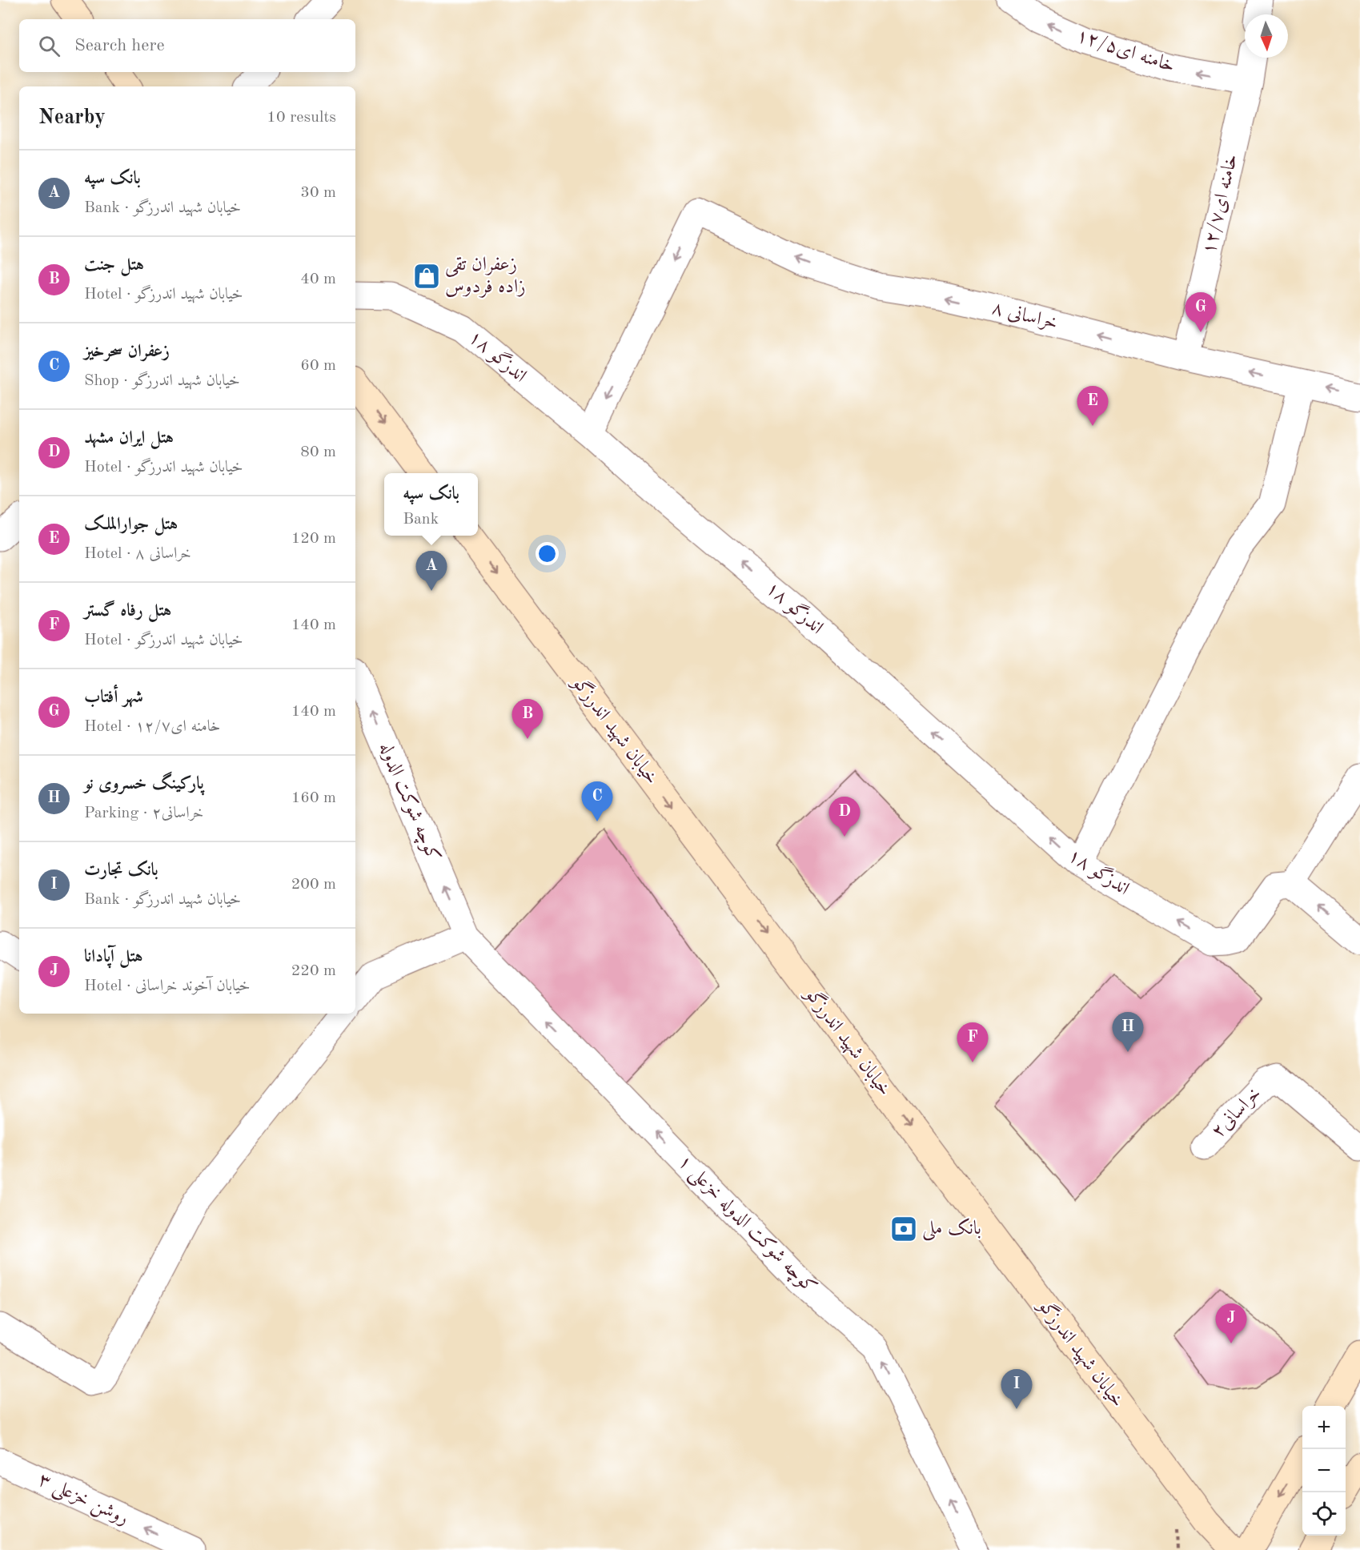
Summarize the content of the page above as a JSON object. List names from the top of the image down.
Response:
{
  "streets": {
    "main road": ["خیابان شهید اندرزگو"],
    "street": [
      "خامنه ای۱۲/۵",
      "خامنه ای۱۲/۷",
      "خراسانی ۸",
      "اندزگو ۱۸",
      "کوچه شوکت الدوله",
      "خراسانی۲",
      "کوچه شوکت الدوله خزعلی ۱",
      "روشن خزعلی ۳"
    ]
  },
  "crossings": [
    ["خامنه ای۱۲/۵", "خامنه ای۱۲/۷"],
    ["خامنه ای۱۲/۷", "خراسانی ۸"],
    ["خراسانی ۸", "اندزگو ۱۸"],
    ["کوچه شوکت الدوله", "کوچه شوکت الدوله خزعلی ۱"]
  ],
  "one_way": [
    "خامنه ای۱۲/۵",
    "خراسانی ۸",
    "اندزگو ۱۸",
    "خیابان شهید اندرزگو",
    "کوچه شوکت الدوله",
    "کوچه شوکت الدوله خزعلی ۱",
    "روشن خزعلی ۳"
  ],
  "places": {
    "shop": ["زعفران تقی زاده فردوس"],
    "bank": ["بانک ملی"]
  },
  "north": "bottom",
  "page": {
    "search": "Search here",
    "heading": ["Nearby", "10 results"],
    "list": [
      {
        "mark": "A",
        "name": "بانک سپه",
        "note": "Bank · خیابان شهید اندرزگو",
        "value": "30 m"
      },
      {
        "mark": "B",
        "name": "هتل جنت",
        "note": "Hotel · خیابان شهید اندرزگو",
        "value": "40 m"
      },
      {
        "mark": "C",
        "name": "زعفران سحرخیز",
        "note": "Shop · خیابان شهید اندرزگو",
        "value": "60 m"
      },
      {
        "mark": "D",
        "name": "هتل ایران مشهد",
        "note": "Hotel · خیابان شهید اندرزگو",
        "value": "80 m"
      },
      {
        "mark": "E",
        "name": "هتل جوارالملک",
        "note": "Hotel · خراسانی ۸",
        "value": "120 m"
      },
      {
        "mark": "F",
        "name": "هتل رفاه گستر",
        "note": "Hotel · خیابان شهید اندرزگو",
        "value": "140 m"
      },
      {
        "mark": "G",
        "name": "شهر أفتاب",
        "note": "Hotel · خامنه ای۱۲/۷",
        "value": "140 m"
      },
      {
        "mark": "H",
        "name": "پارکینگ خسروی نو",
        "note": "Parking · خراسانی۲",
        "value": "160 m"
      },
      {
        "mark": "I",
        "name": "بانک تجارت",
        "note": "Bank · خیابان شهید اندرزگو",
        "value": "200 m"
      },
      {
        "mark": "J",
        "name": "هتل آپادانا",
        "note": "Hotel · خیابان آخوند خراسانی",
        "value": "220 m"
      }
    ],
    "pins": [
      "G",
      "E",
      "A",
      "B",
      "C",
      "D",
      "H",
      "F",
      "J",
      "I"
    ],
    "popup": ["بانک سپه", "Bank"],
    "map_buttons": ["+", "−"]
  }
}
